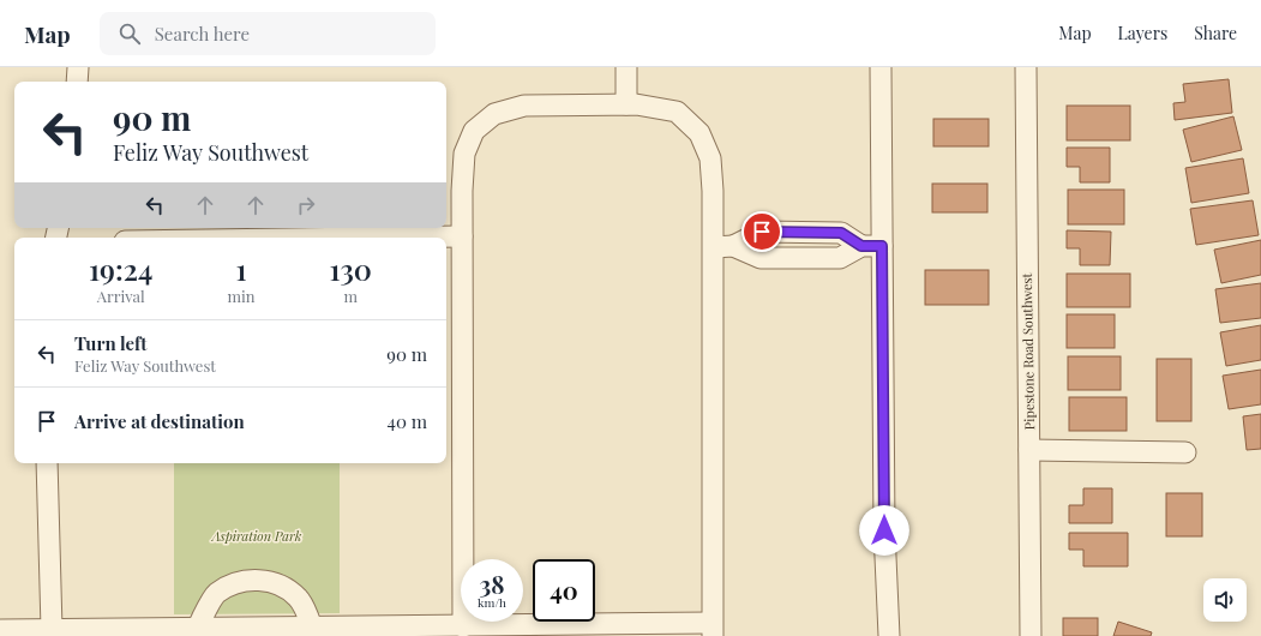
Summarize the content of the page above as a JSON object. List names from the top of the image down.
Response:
{
  "streets": {
    "street": ["Pipestone Road Southwest"]
  },
  "parks": ["Aspiration Park"],
  "page": {
    "header": "Map",
    "search": "Search here",
    "nav": ["Map", "Layers", "Share"],
    "turn": ["90 m", "Feliz Way Southwest"],
    "eta": [
      "19:24",
      "Arrival",
      "1",
      "min",
      "130",
      "m"
    ],
    "list": [
      {
        "name": "Turn left",
        "note": "Feliz Way Southwest",
        "value": "90 m"
      },
      {
        "name": "Arrive at destination",
        "value": "40 m"
      }
    ],
    "speed": "38 km/h",
    "limit": "40"
  }
}
